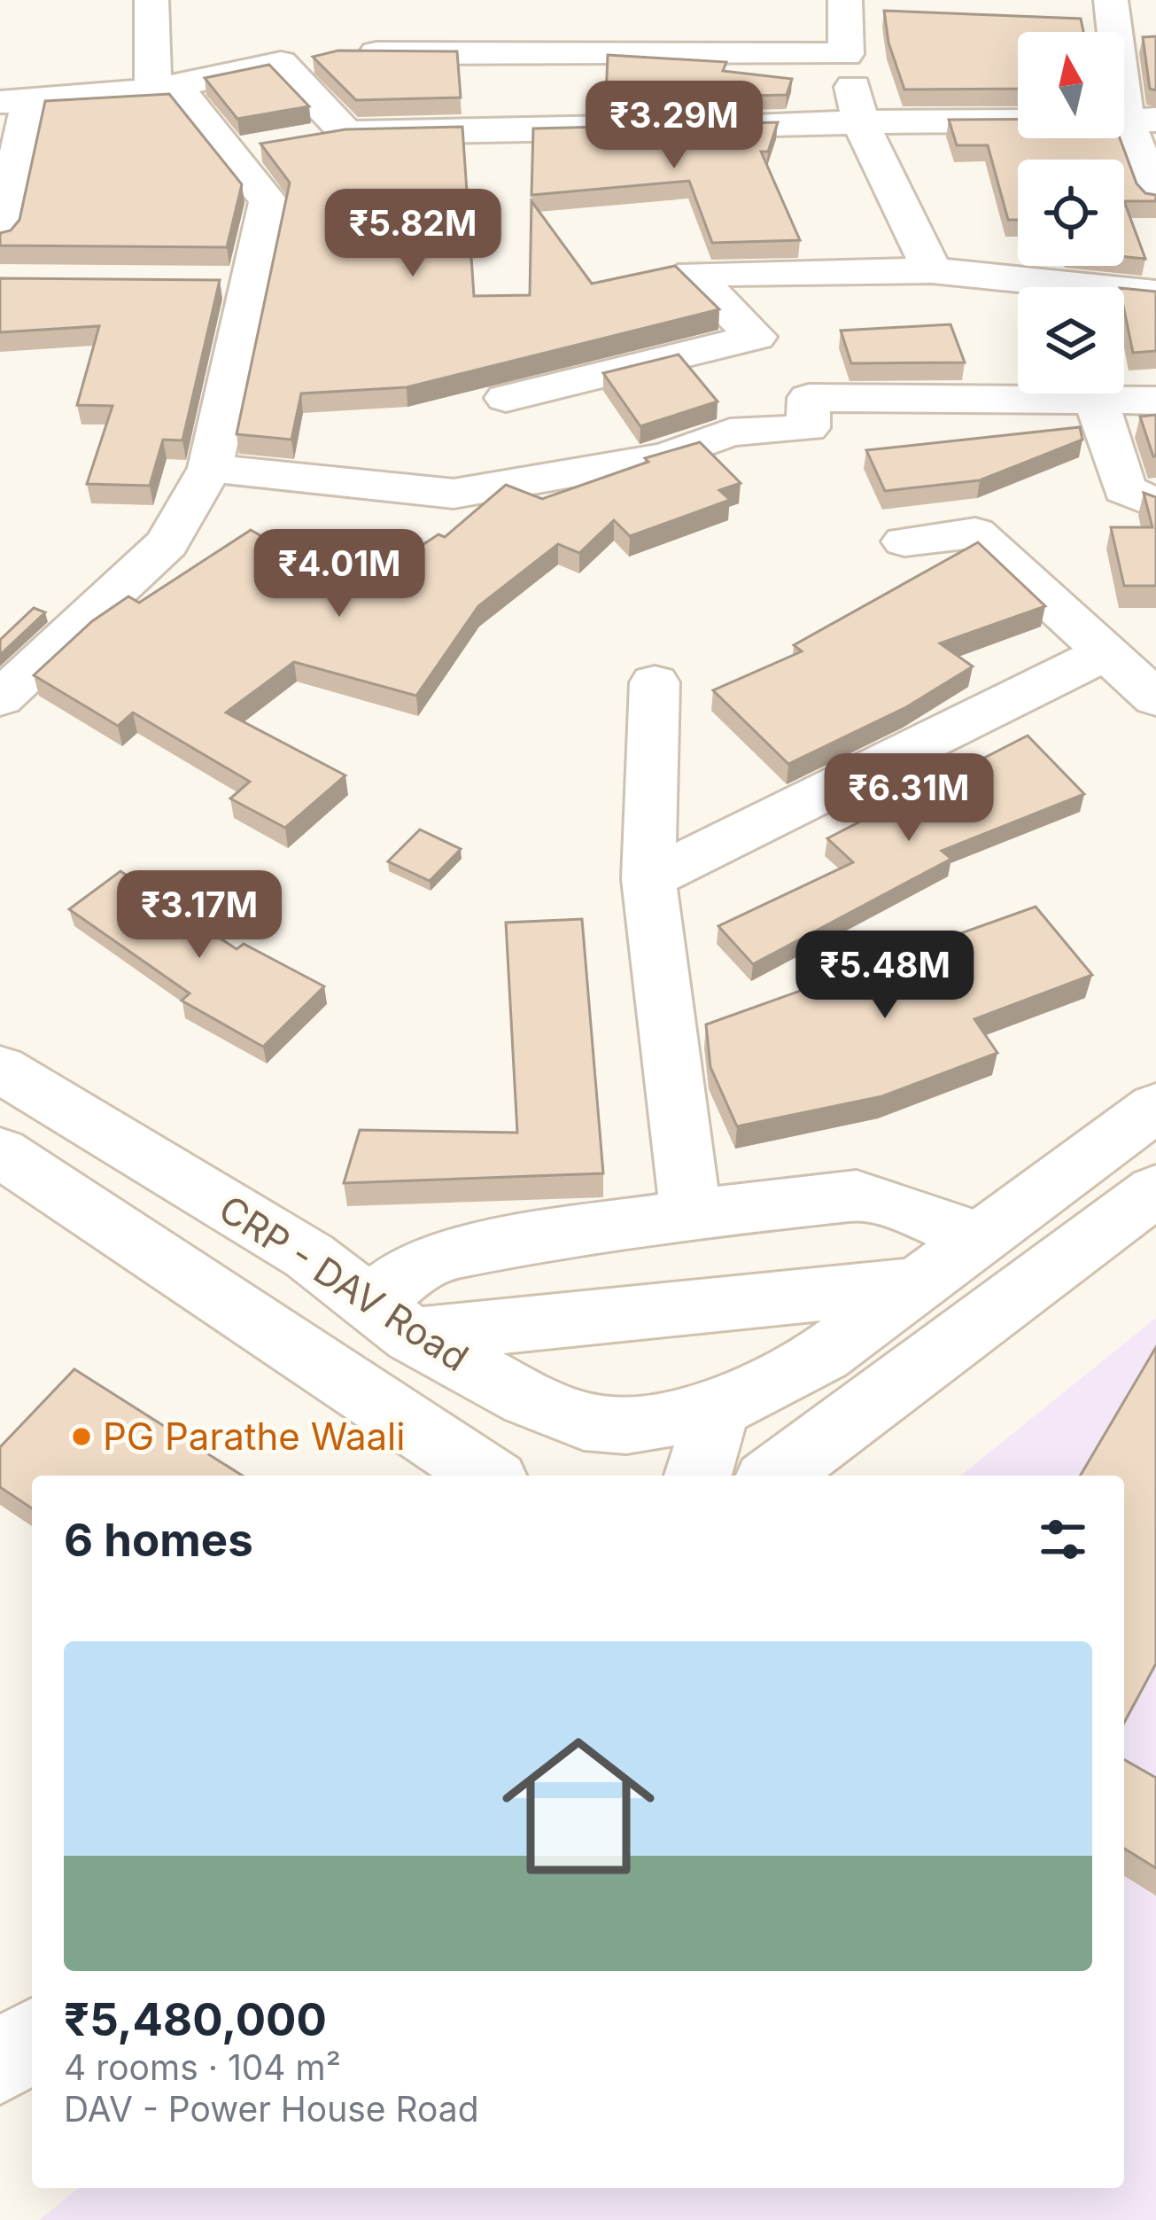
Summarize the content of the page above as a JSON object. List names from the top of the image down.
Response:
{
  "streets": {
    "street": ["CRP - DAV Road"]
  },
  "places": ["PG Parathe Waali"],
  "north": "top",
  "page": {
    "price": [
      "₹3.29M",
      "₹5.82M",
      "₹4.01M",
      "₹6.31M",
      "₹3.17M",
      "₹5.48M"
    ],
    "heading": "6 homes",
    "list": [
      {
        "name": "₹5,480,000",
        "note": "4 rooms · 104 m² · DAV - Power House Road"
      }
    ]
  }
}
